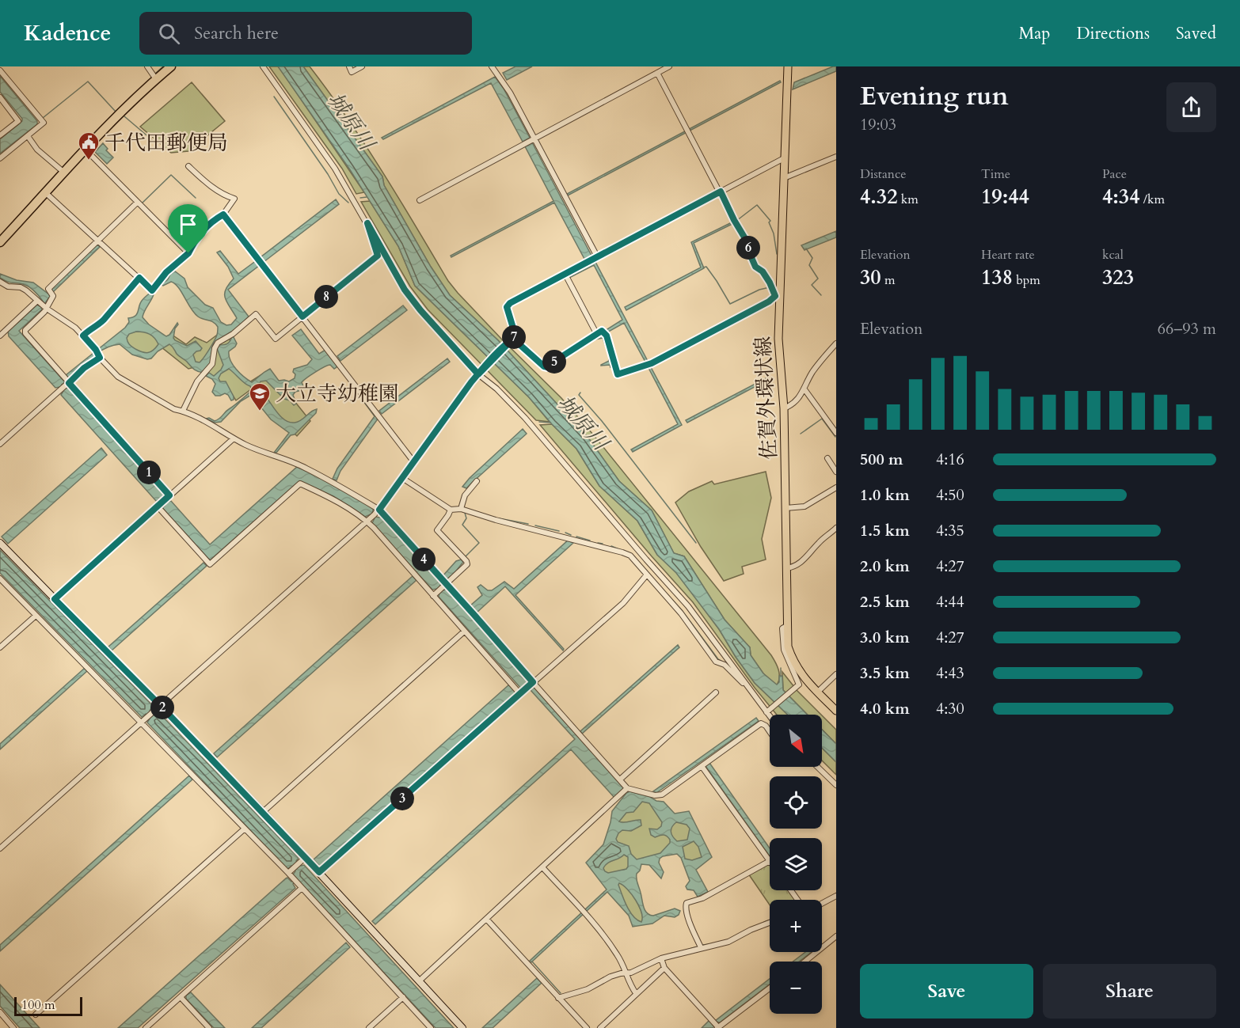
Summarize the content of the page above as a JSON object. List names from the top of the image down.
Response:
{
  "streets": {
    "main road": ["佐賀外環状線"]
  },
  "water": ["城原川"],
  "places": {
    "public building": ["千代田郵便局"],
    "school or university": ["大立寺幼稚園"]
  },
  "scale_bar": "100 m",
  "north": "bottom right",
  "page": {
    "header": "Kadence",
    "search": "Search here",
    "nav": ["Map", "Directions", "Saved"],
    "heading": ["Evening run", "19:03"],
    "stats": [
      ["Distance", "4.32 km"],
      ["Time", "19:44"],
      ["Pace", "4:34 /km"],
      ["Elevation", "30 m"],
      ["Heart rate", "138 bpm"],
      ["kcal", "323"]
    ],
    "pins": [
      "6",
      "8",
      "7",
      "5",
      "1",
      "4",
      "2",
      "3"
    ],
    "chart": ["Elevation", "66–93 m"],
    "list": [
      {
        "name": "500 m",
        "note": "4:16"
      },
      {
        "name": "1.0 km",
        "note": "4:50"
      },
      {
        "name": "1.5 km",
        "note": "4:35"
      },
      {
        "name": "2.0 km",
        "note": "4:27"
      },
      {
        "name": "2.5 km",
        "note": "4:44"
      },
      {
        "name": "3.0 km",
        "note": "4:27"
      },
      {
        "name": "3.5 km",
        "note": "4:43"
      },
      {
        "name": "4.0 km",
        "note": "4:30"
      }
    ],
    "map_buttons": ["+", "−"],
    "buttons": ["Save", "Share"],
    "scale": "100 m"
  }
}
